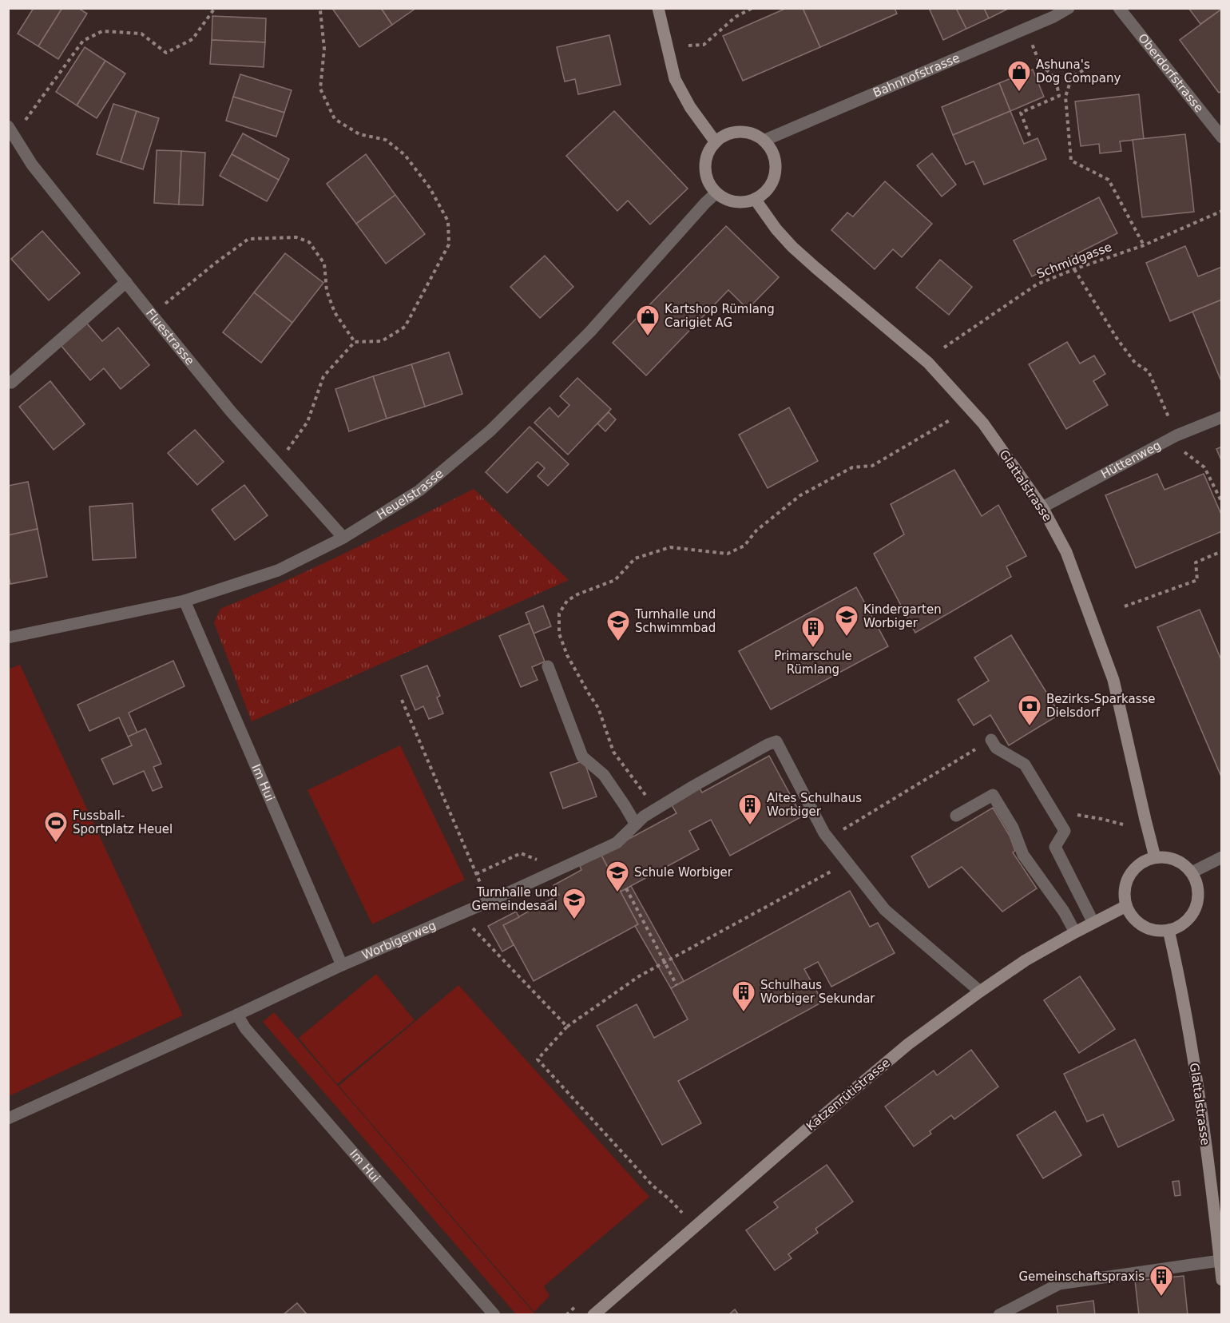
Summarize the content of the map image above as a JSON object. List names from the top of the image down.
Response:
{
  "streets": {
    "street": [
      "Oberdorfstrasse",
      "Bahnhofstrasse",
      "Fluestrasse",
      "Hüttenweg",
      "Glattalstrasse",
      "Heuelstrasse",
      "Im Hui",
      "Worbigerweg",
      "Katzenrütistrasse"
    ],
    "path": ["Schmidgasse"]
  },
  "crossings": [
    ["Bahnhofstrasse", "Glattalstrasse"],
    ["Bahnhofstrasse", "Heuelstrasse"],
    ["Fluestrasse", "Heuelstrasse"],
    ["Hüttenweg", "Glattalstrasse"],
    ["Glattalstrasse", "Heuelstrasse"],
    ["Glattalstrasse", "Katzenrütistrasse"],
    ["Heuelstrasse", "Im Hui"],
    ["Im Hui", "Worbigerweg"]
  ],
  "places": {
    "shop": ["Ashuna's Dog Company", "Kartshop Rümlang Carigiet AG"],
    "school or university": [
      "Kindergarten Worbiger",
      "Turnhalle und Schwimmbad",
      "Schule Worbiger",
      "Turnhalle und Gemeindesaal"
    ],
    "building": [
      "Primarschule Rümlang",
      "Altes Schulhaus Worbiger",
      "Schulhaus Worbiger Sekundar",
      "Gemeinschaftspraxis"
    ],
    "bank": ["Bezirks-Sparkasse Dielsdorf"],
    "sports": ["Fussball- Sportplatz Heuel"]
  }
}
